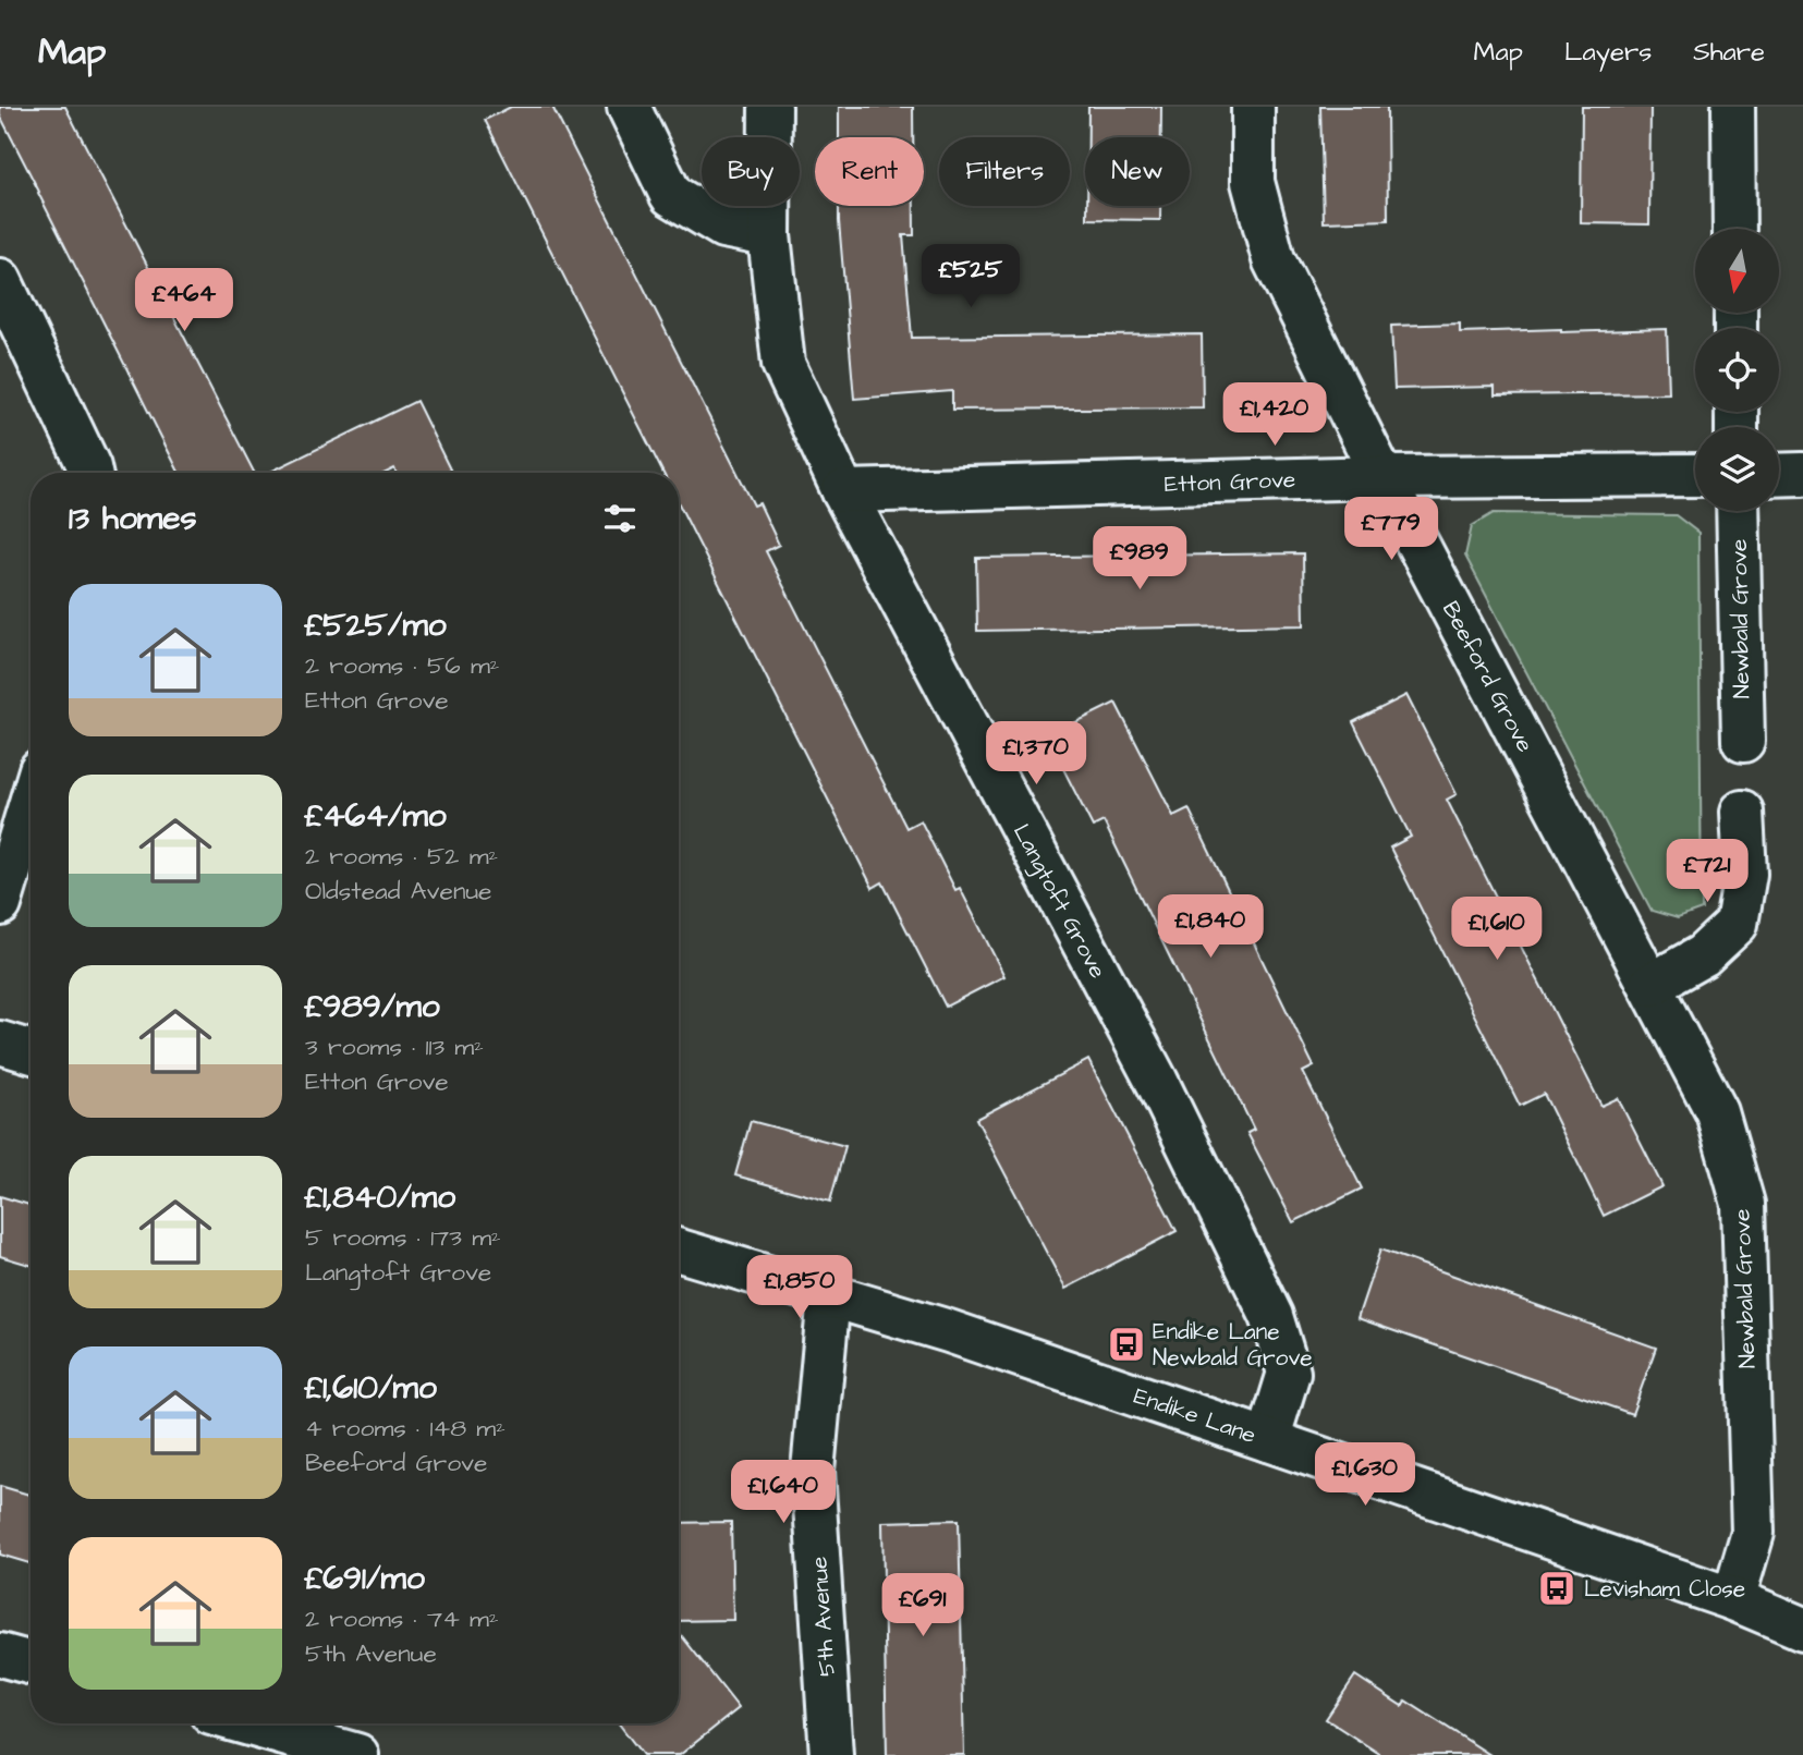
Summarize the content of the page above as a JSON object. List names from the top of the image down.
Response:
{
  "streets": {
    "street": [
      "Etton Grove",
      "Newbald Grove",
      "Beeford Grove",
      "Langtoft Grove",
      "Endike Lane",
      "5th Avenue"
    ]
  },
  "crossings": [
    ["Etton Grove", "Beeford Grove"],
    ["Etton Grove", "Langtoft Grove"],
    ["Newbald Grove", "Beeford Grove"],
    ["Newbald Grove", "Endike Lane"],
    ["Langtoft Grove", "Endike Lane"],
    ["Endike Lane", "5th Avenue"]
  ],
  "places": {
    "bus stop": ["Endike Lane Newbald Grove", "Levisham Close"]
  },
  "north": "bottom",
  "page": {
    "header": "Map",
    "nav": ["Map", "Layers", "Share"],
    "chip": [
      "Buy",
      "Rent",
      "Filters",
      "New"
    ],
    "price": [
      "£525",
      "£464",
      "£1,420",
      "£779",
      "£989",
      "£1,370",
      "£721",
      "£1,840",
      "£1,610",
      "£1,850",
      "£1,630",
      "£1,640",
      "£691"
    ],
    "heading": "13 homes",
    "list": [
      {
        "name": "£525/mo",
        "note": "2 rooms · 56 m² · Etton Grove"
      },
      {
        "name": "£464/mo",
        "note": "2 rooms · 52 m² · Oldstead Avenue"
      },
      {
        "name": "£989/mo",
        "note": "3 rooms · 113 m² · Etton Grove"
      },
      {
        "name": "£1,840/mo",
        "note": "5 rooms · 173 m² · Langtoft Grove"
      },
      {
        "name": "£1,610/mo",
        "note": "4 rooms · 148 m² · Beeford Grove"
      },
      {
        "name": "£691/mo",
        "note": "2 rooms · 74 m² · 5th Avenue"
      }
    ]
  }
}
